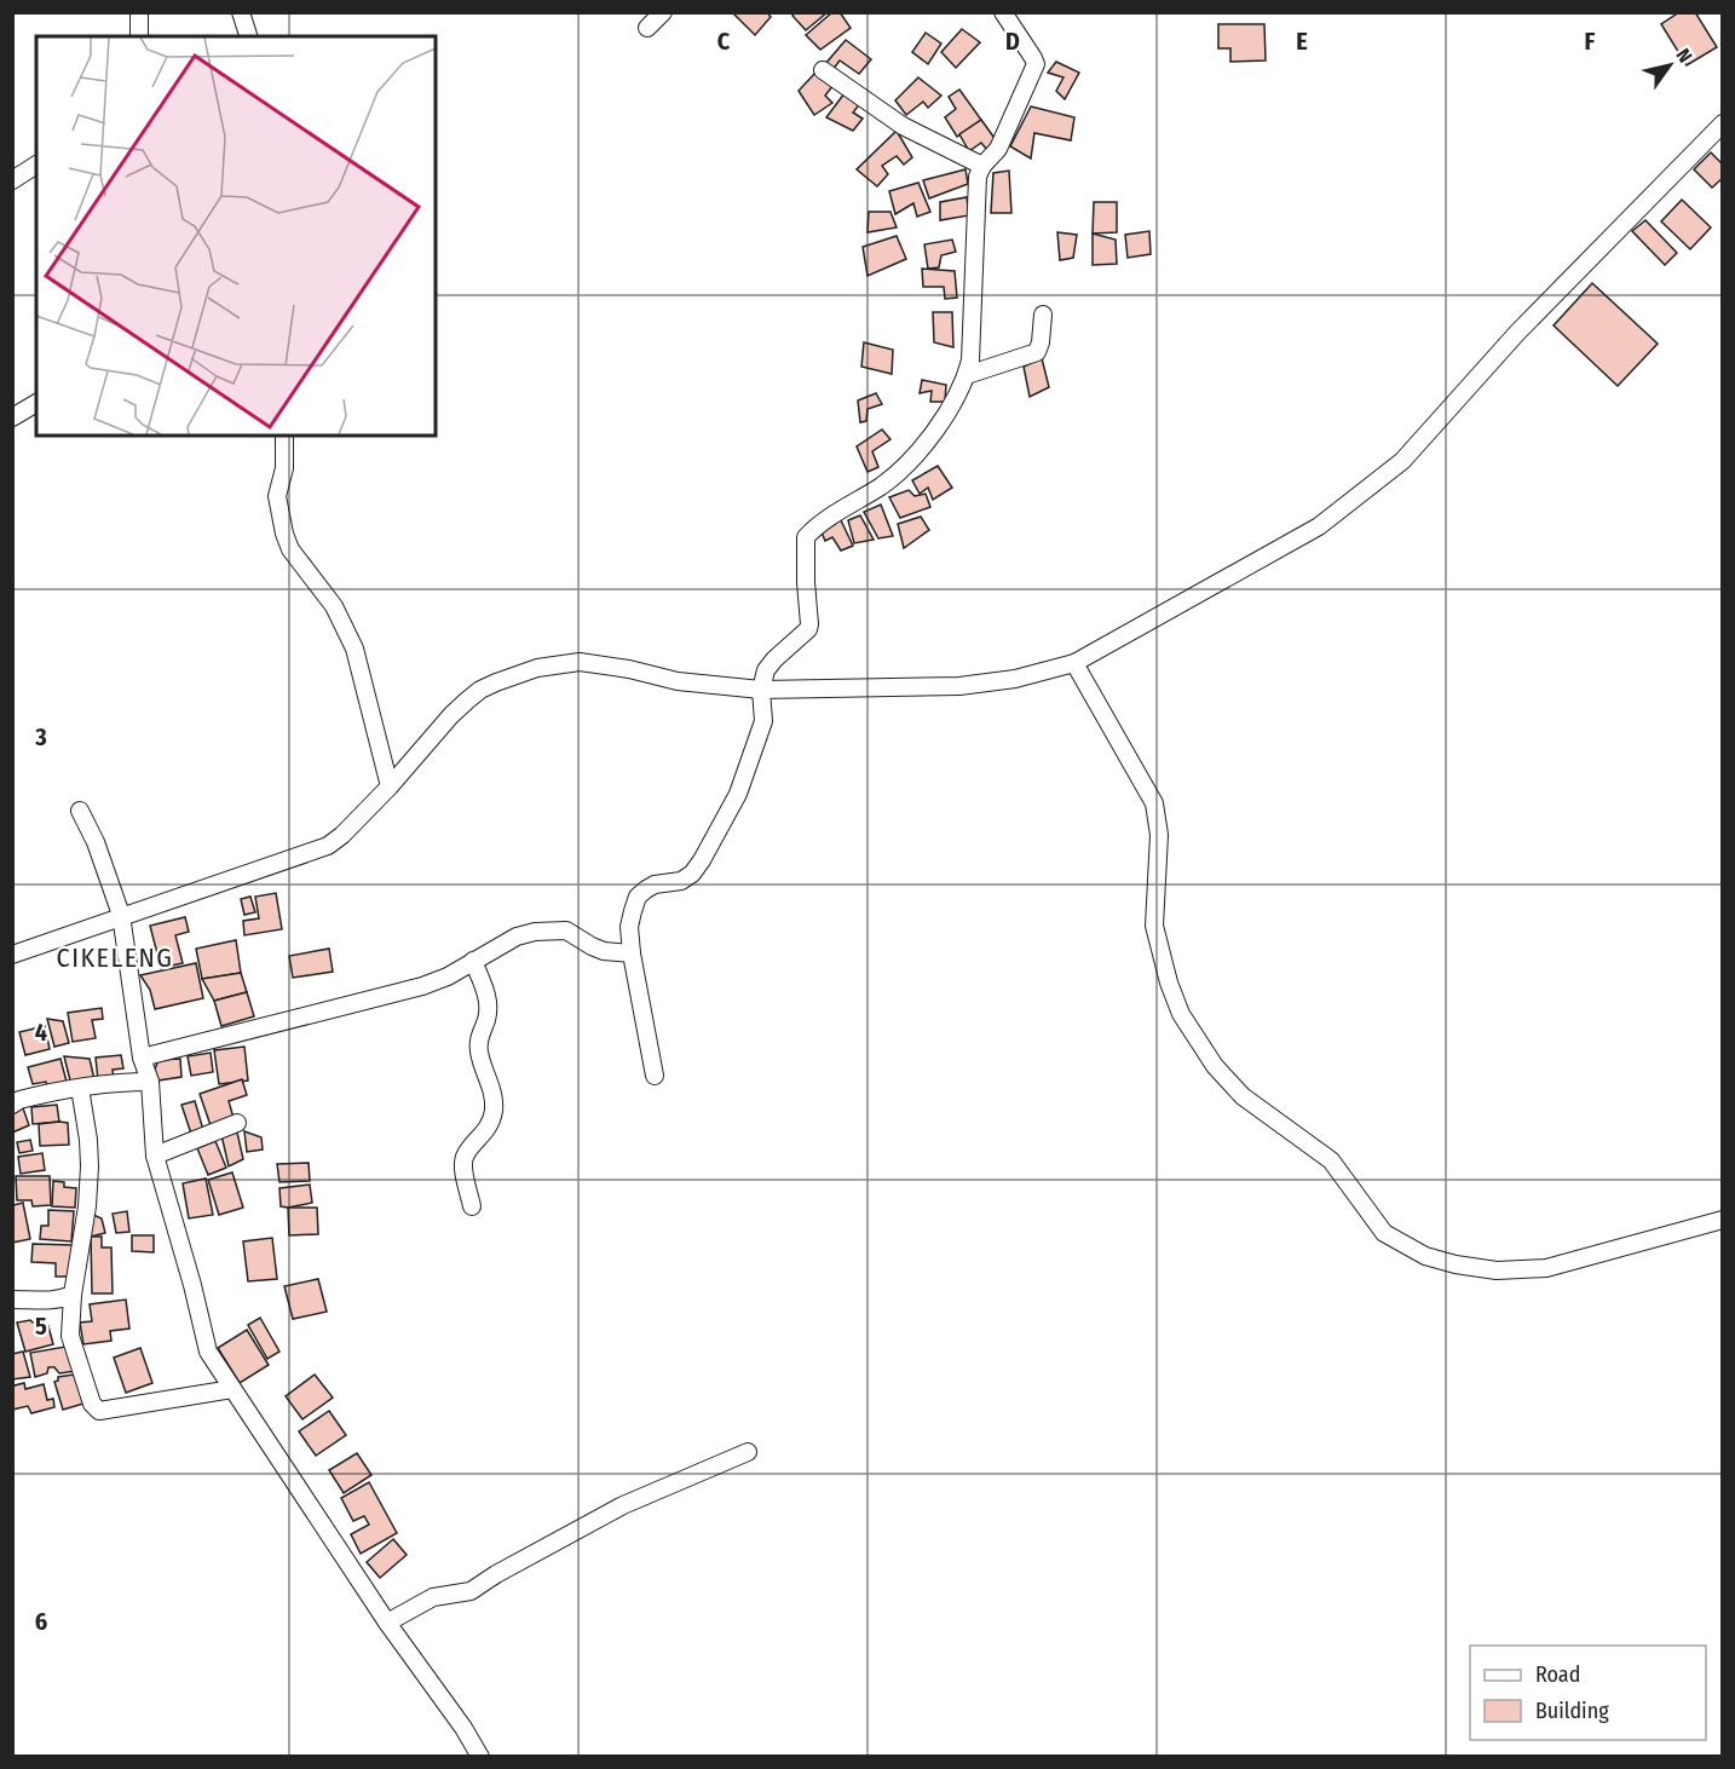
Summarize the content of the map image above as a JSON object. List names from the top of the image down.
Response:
{
  "districts": ["CIKELENG"],
  "legend": ["Road", "Building"],
  "north": "top right",
  "grid": {
    "columns": [
      "C",
      "D",
      "E",
      "F"
    ],
    "rows": [
      "3",
      "4",
      "5",
      "6"
    ]
  }
}
